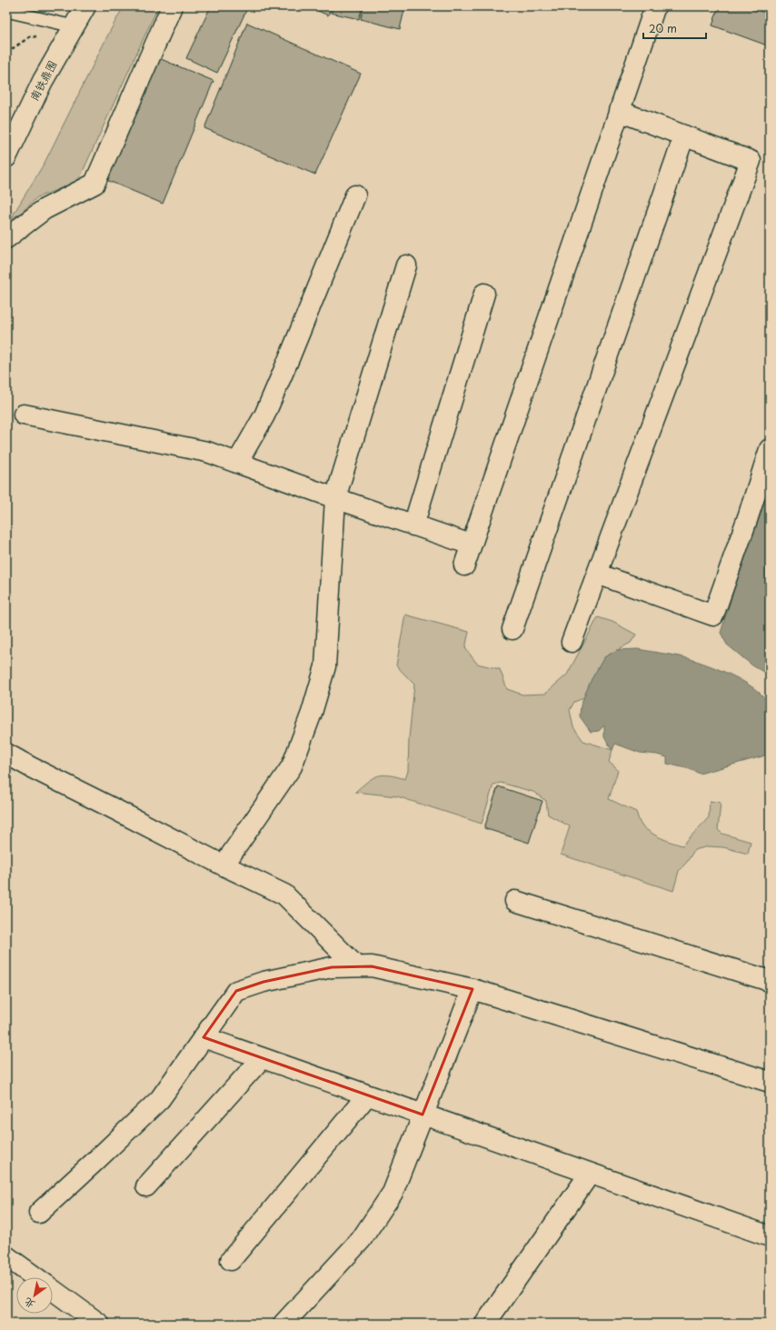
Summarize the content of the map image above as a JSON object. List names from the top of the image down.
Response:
{
  "streets": {
    "street": ["南铁鼎围"]
  },
  "scale_bar": "20 m",
  "north": "bottom left"
}
